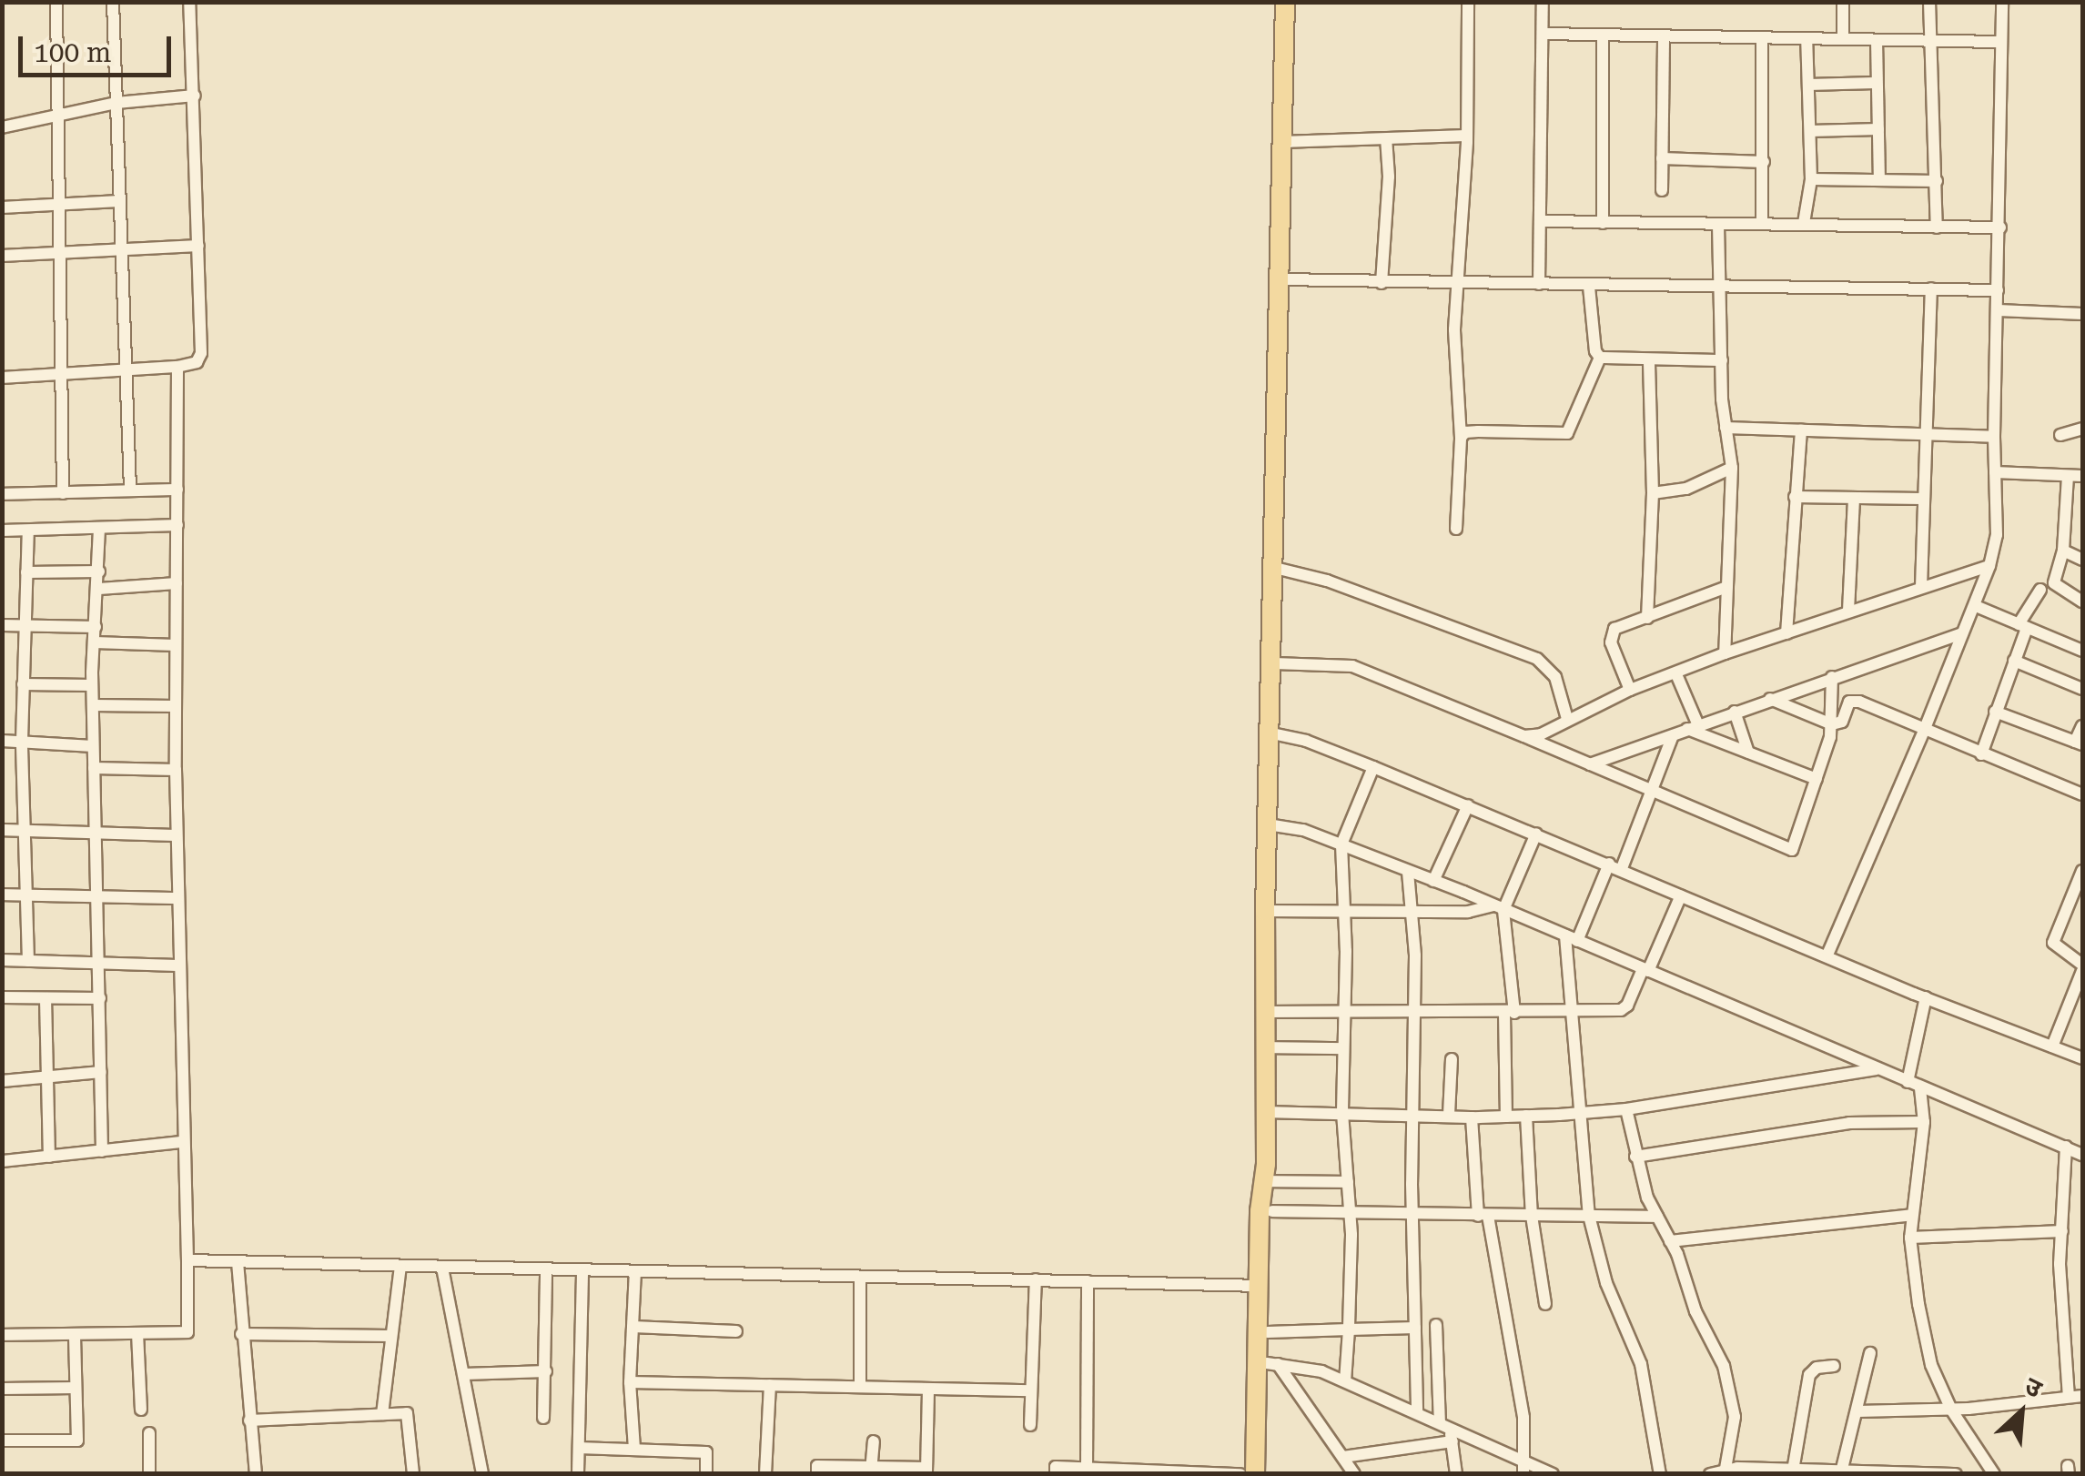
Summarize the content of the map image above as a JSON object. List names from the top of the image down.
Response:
{
  "scale_bar": "100 m",
  "north": "top right"
}
